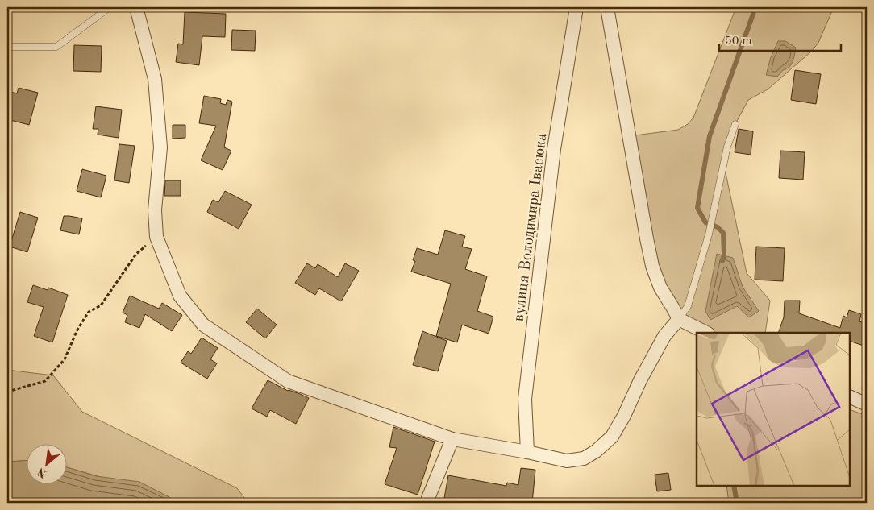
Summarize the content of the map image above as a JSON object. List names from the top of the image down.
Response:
{
  "streets": {
    "street": ["вулиця Володимира Івасюка"]
  },
  "scale_bar": "50 m",
  "north": "bottom left"
}
